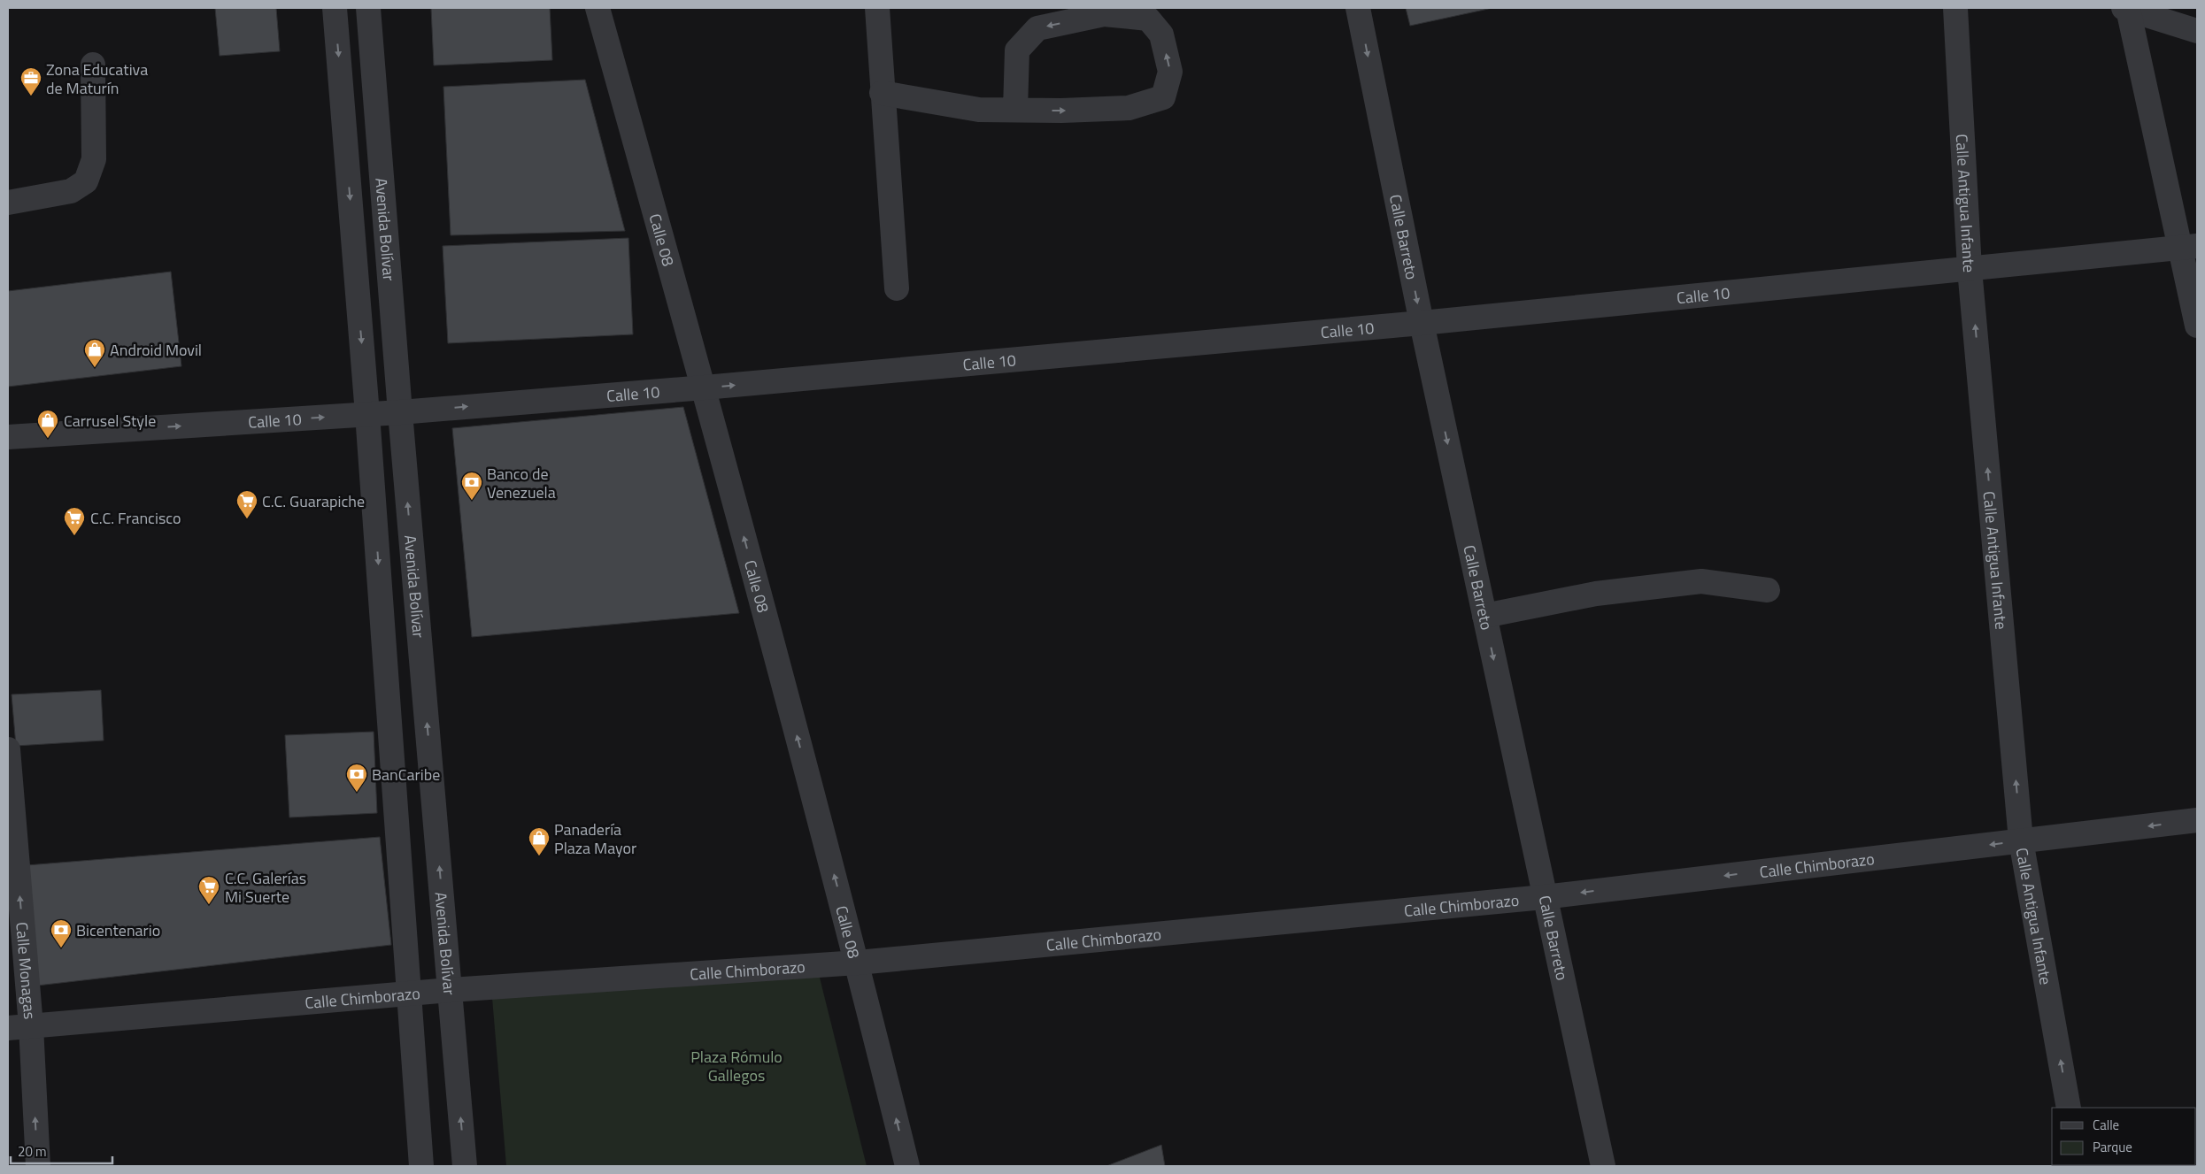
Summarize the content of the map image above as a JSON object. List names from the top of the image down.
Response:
{
  "streets": {
    "street": [
      "Calle Antigua Infante",
      "Avenida Bolívar",
      "Calle Barreto",
      "Calle 08",
      "Calle 10",
      "Calle Chimborazo",
      "Calle Monagas"
    ]
  },
  "crossings": [
    ["Calle Antigua Infante", "Calle 10"],
    ["Calle Antigua Infante", "Calle Chimborazo"],
    ["Avenida Bolívar", "Calle 10"],
    ["Avenida Bolívar", "Calle Chimborazo"],
    ["Calle Barreto", "Calle 10"],
    ["Calle Barreto", "Calle Chimborazo"],
    ["Calle 08", "Calle 10"],
    ["Calle 08", "Calle Chimborazo"],
    ["Calle Chimborazo", "Calle Monagas"]
  ],
  "one_way": [
    "Calle Antigua Infante",
    "Calle Barreto",
    "Calle 08",
    "Calle 10",
    "Calle Monagas"
  ],
  "parks": ["Plaza Rómulo Gallegos"],
  "places": {
    "office": ["Zona Educativa de Maturín"],
    "shop": ["Android Movil", "Carrusel Style", "Panadería Plaza Mayor"],
    "bank": ["Banco de Venezuela", "BanCaribe", "Bicentenario"],
    "supermarket": ["C.C. Guarapiche", "C.C. Francisco", "C.C. Galerías Mi Suerte"]
  },
  "legend": ["Calle", "Parque"],
  "scale_bar": "20 m"
}
